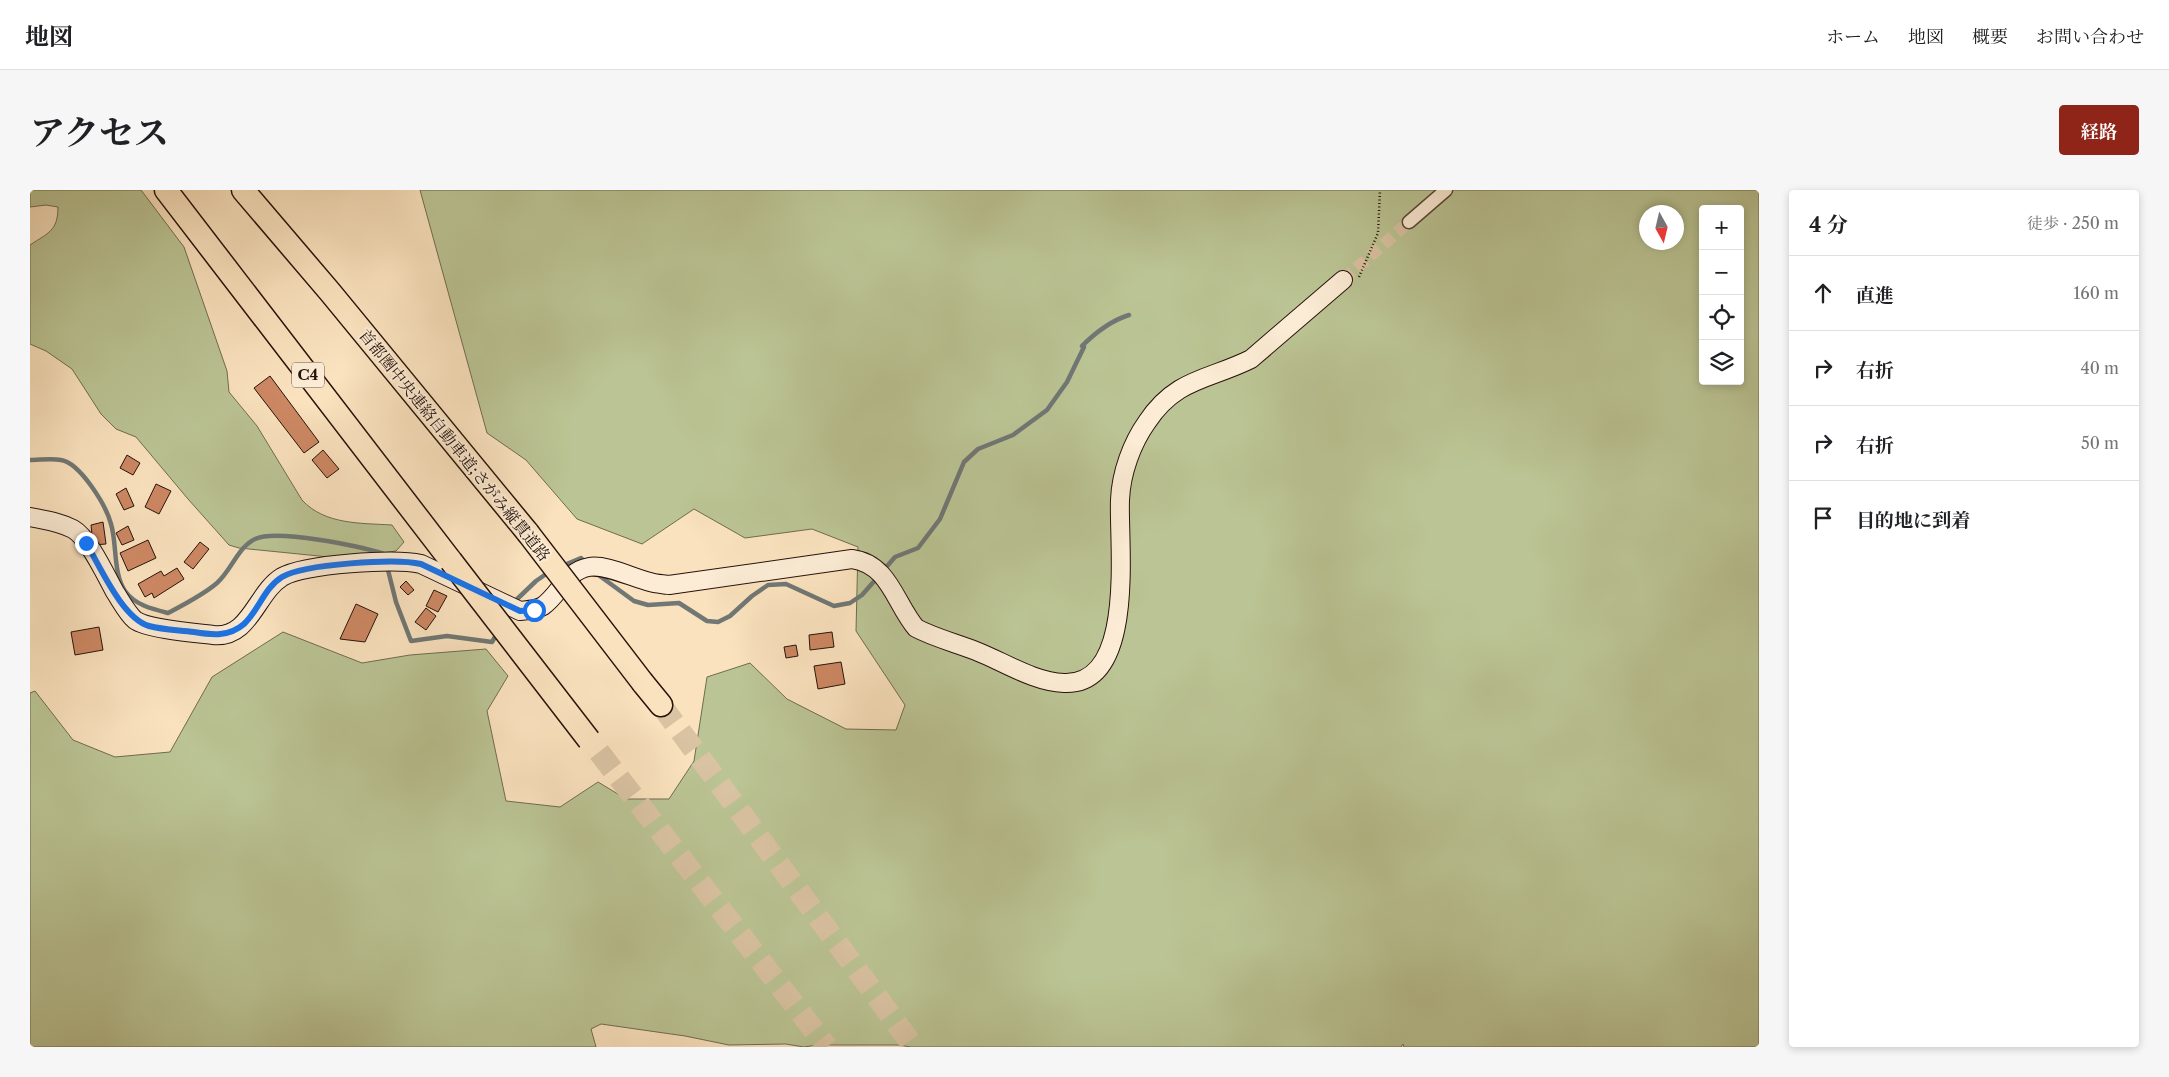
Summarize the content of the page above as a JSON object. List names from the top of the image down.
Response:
{
  "streets": {
    "highway": ["C4", "首都圏中央連絡自動車道;さがみ縦貫道路"]
  },
  "north": "bottom",
  "page": {
    "header": "地図",
    "nav": [
      "ホーム",
      "地図",
      "概要",
      "お問い合わせ"
    ],
    "title": "アクセス",
    "buttons": "経路",
    "heading": ["4 分", "徒歩 · 250 m"],
    "map_buttons": ["+", "−"],
    "list": [
      ["直進", "160 m"],
      ["右折", "40 m"],
      ["右折", "50 m"],
      "目的地に到着"
    ]
  }
}
